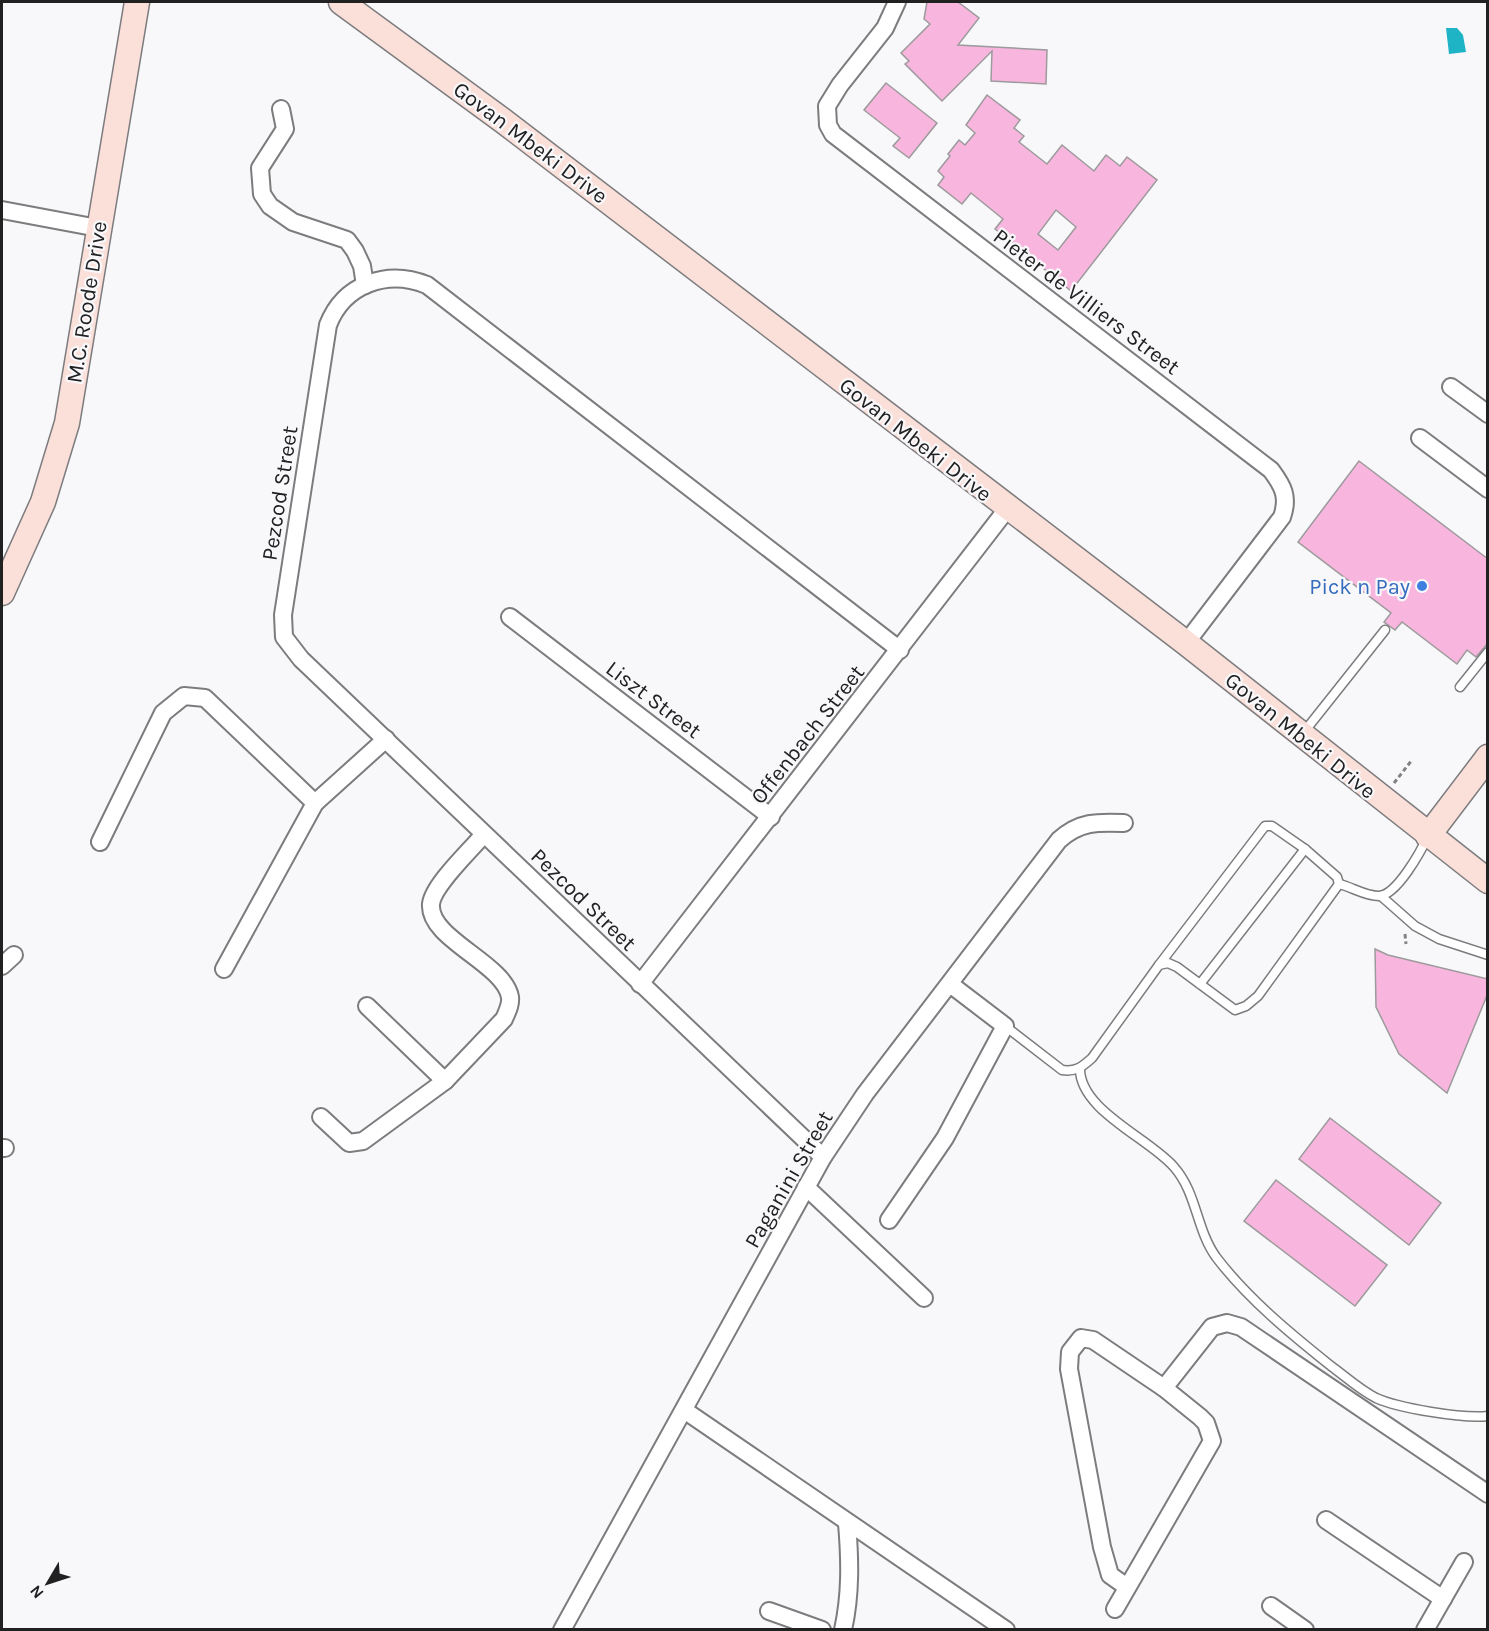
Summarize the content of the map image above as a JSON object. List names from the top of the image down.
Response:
{
  "streets": {
    "street": [
      "Govan Mbeki Drive",
      "Pieter de Villiers Street",
      "M.C. Roode Drive",
      "Pezcod Street",
      "Liszt Street",
      "Offenbach Street",
      "Paganini Street"
    ]
  },
  "crossings": [
    ["Govan Mbeki Drive", "Pieter de Villiers Street"],
    ["Govan Mbeki Drive", "Offenbach Street"],
    ["Pezcod Street", "Offenbach Street"],
    ["Pezcod Street", "Paganini Street"],
    ["Liszt Street", "Offenbach Street"]
  ],
  "places": ["Pick n Pay"],
  "north": "bottom left"
}
